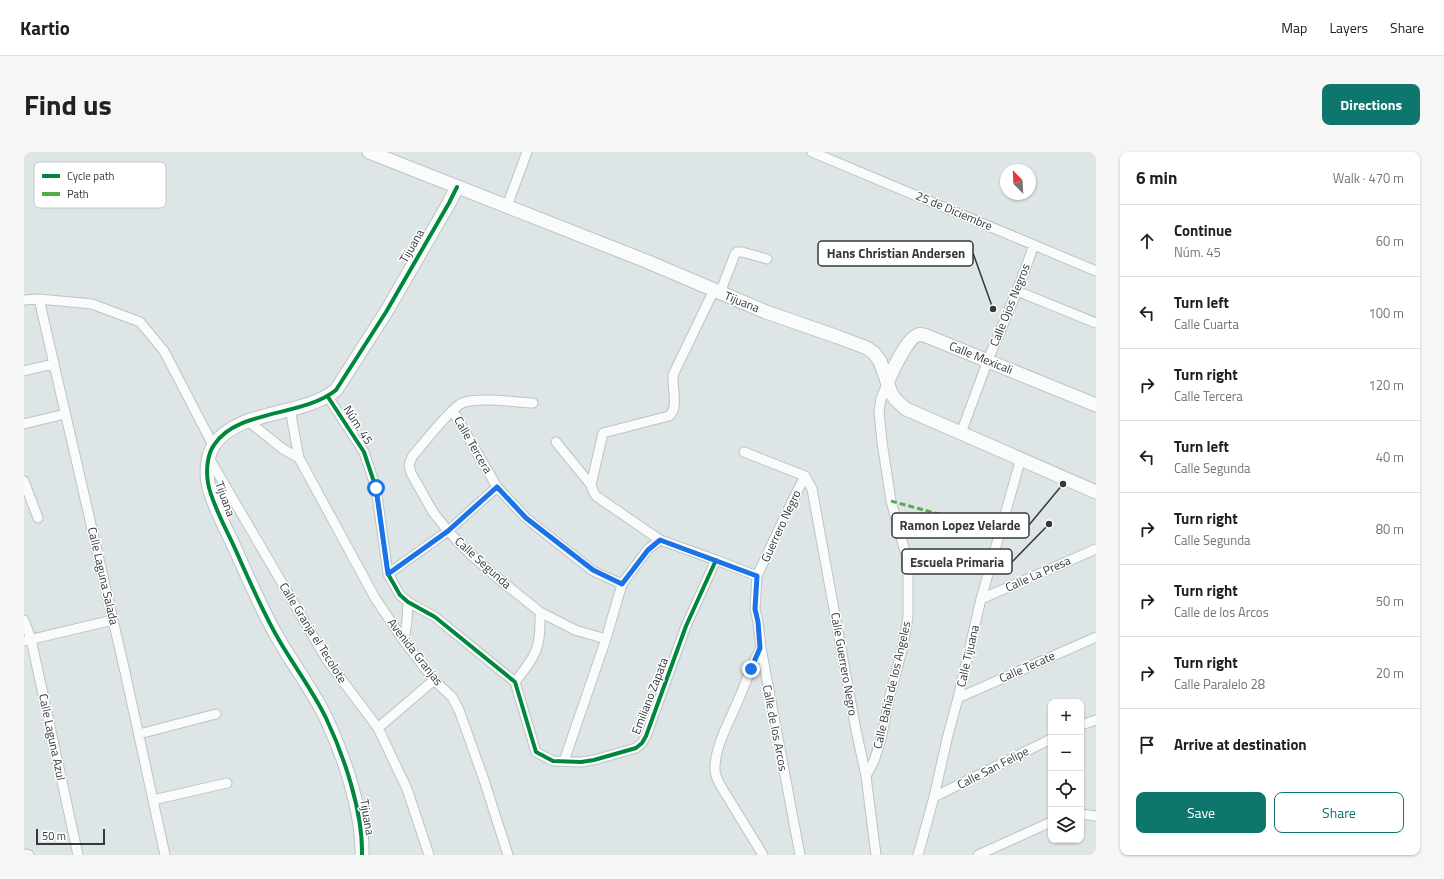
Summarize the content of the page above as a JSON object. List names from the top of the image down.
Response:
{
  "streets": {
    "main road": ["Tijuana", "Calle Mexicali"],
    "street": [
      "25 de Diciembre",
      "Calle Ojos Negros",
      "Núm. 45",
      "Calle Tercera",
      "Guerrero Negro",
      "Calle Segunda",
      "Calle La Presa",
      "Calle Laguna Salada",
      "Calle Granja el Tecolote",
      "Avenida Granjas",
      "Calle Tijuana",
      "Calle Guerrero Negro",
      "Calle Tecate",
      "Calle Bahía de los Angeles",
      "Emiliano Zapata",
      "Calle de los Arcos",
      "Calle Laguna Azul",
      "Calle San Felipe"
    ]
  },
  "crossings": [
    ["25 de Diciembre", "Calle Ojos Negros"],
    ["Tijuana", "Calle Ojos Negros"],
    ["Tijuana", "Calle Mexicali"],
    ["Tijuana", "Núm. 45"],
    ["Tijuana", "Calle Granja el Tecolote"],
    ["Tijuana", "Avenida Granjas"],
    ["Tijuana", "Calle Tijuana"],
    ["Tijuana", "Calle Bahía de los Angeles"],
    ["Calle Ojos Negros", "Calle Mexicali"],
    ["Calle Mexicali", "Calle Bahía de los Angeles"],
    ["Calle Tercera", "Calle Segunda"],
    ["Guerrero Negro", "Calle Guerrero Negro"],
    ["Guerrero Negro", "Calle de los Arcos"],
    ["Calle La Presa", "Calle Tijuana"],
    ["Calle Laguna Salada", "Calle Granja el Tecolote"],
    ["Calle Tijuana", "Calle Tecate"],
    ["Calle Tijuana", "Calle San Felipe"],
    ["Calle Guerrero Negro", "Calle Bahía de los Angeles"]
  ],
  "places": ["Hans Christian Andersen", "Ramon Lopez Velarde", "Escuela Primaria"],
  "legend": ["Cycle path", "Path"],
  "scale_bar": "50 m",
  "north": "top left",
  "page": {
    "header": "Kartio",
    "nav": ["Map", "Layers", "Share"],
    "title": "Find us",
    "buttons": [
      "Directions",
      ["Save", "Share"]
    ],
    "heading": ["6 min", "Walk · 470 m"],
    "list": [
      ["Continue", "Núm. 45", "60 m"],
      ["Turn left", "Calle Cuarta", "100 m"],
      ["Turn right", "Calle Tercera", "120 m"],
      ["Turn left", "Calle Segunda", "40 m"],
      ["Turn right", "Calle Segunda", "80 m"],
      ["Turn right", "Calle de los Arcos", "50 m"],
      ["Turn right", "Calle Paralelo 28", "20 m"],
      "Arrive at destination"
    ],
    "map_buttons": ["+", "−"],
    "scale": "50 m"
  }
}
